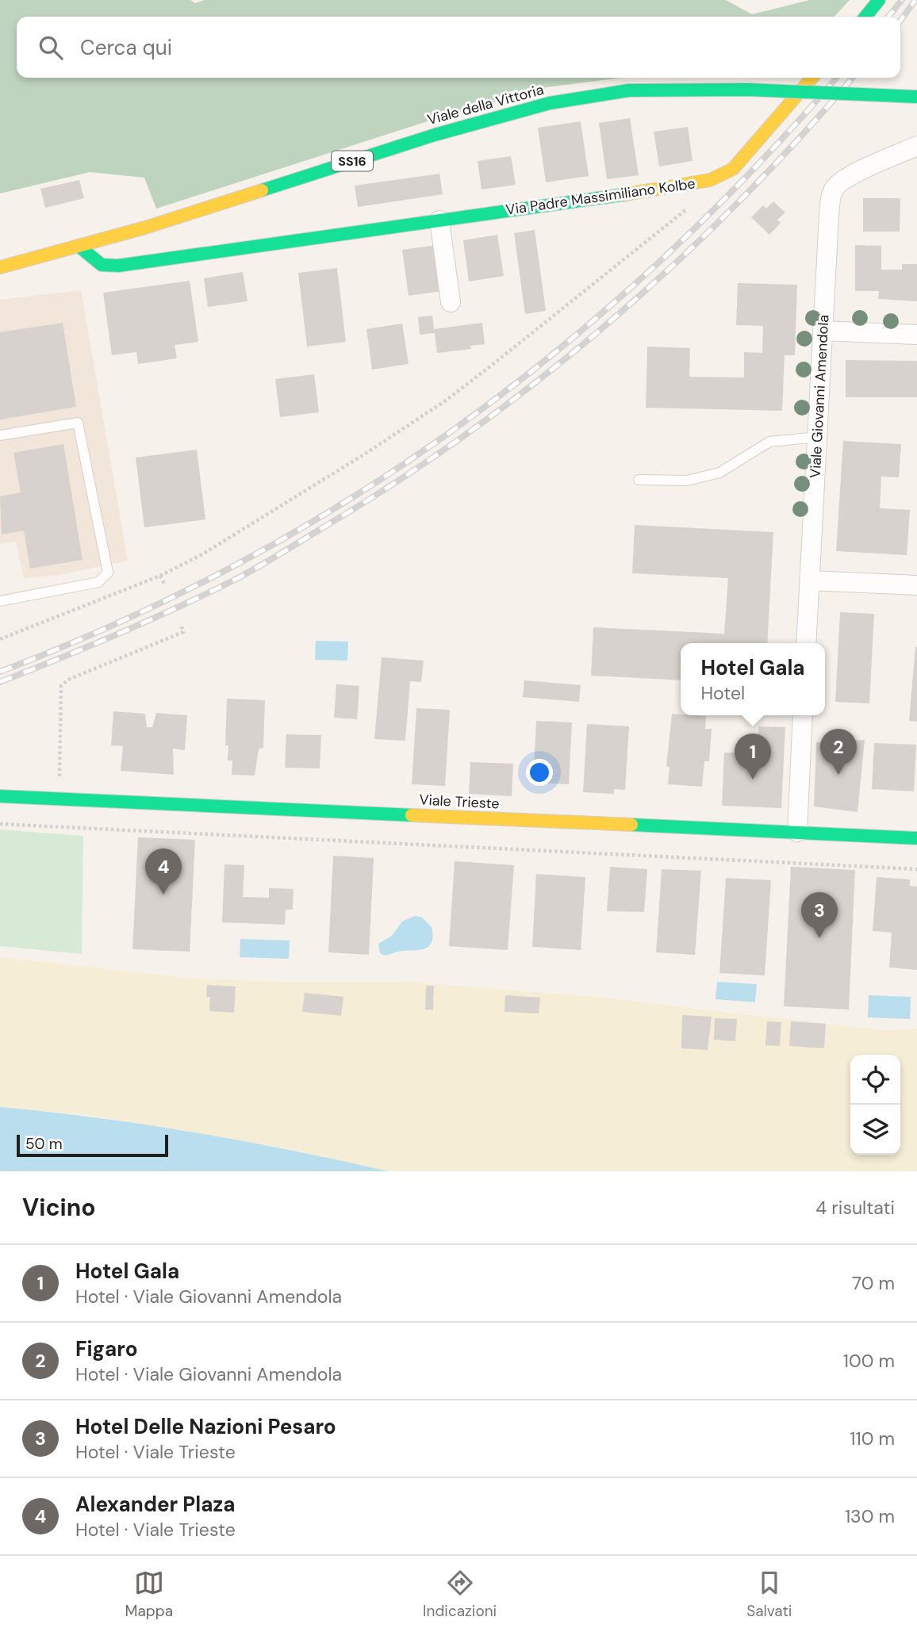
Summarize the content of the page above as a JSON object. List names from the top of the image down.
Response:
{
  "streets": {
    "street": [
      "Viale della Vittoria",
      "SS16",
      "Via Padre Massimiliano Kolbe",
      "Viale Giovanni Amendola",
      "Viale Trieste"
    ]
  },
  "crossings": [
    ["Viale della Vittoria", "SS16"],
    ["Viale della Vittoria", "Via Padre Massimiliano Kolbe"],
    ["SS16", "Via Padre Massimiliano Kolbe"]
  ],
  "scale_bar": "50 m",
  "page": {
    "search": "Cerca qui",
    "popup": ["Hotel Gala", "Hotel"],
    "pins": [
      "2",
      "1",
      "4",
      "3"
    ],
    "scale": "50 m",
    "heading": ["Vicino", "4 risultati"],
    "list": [
      {
        "mark": "1",
        "name": "Hotel Gala",
        "note": "Hotel · Viale Giovanni Amendola",
        "value": "70 m"
      },
      {
        "mark": "2",
        "name": "Figaro",
        "note": "Hotel · Viale Giovanni Amendola",
        "value": "100 m"
      },
      {
        "mark": "3",
        "name": "Hotel Delle Nazioni Pesaro",
        "note": "Hotel · Viale Trieste",
        "value": "110 m"
      },
      {
        "mark": "4",
        "name": "Alexander Plaza",
        "note": "Hotel · Viale Trieste",
        "value": "130 m"
      }
    ],
    "nav": ["Mappa", "Indicazioni", "Salvati"]
  }
}
